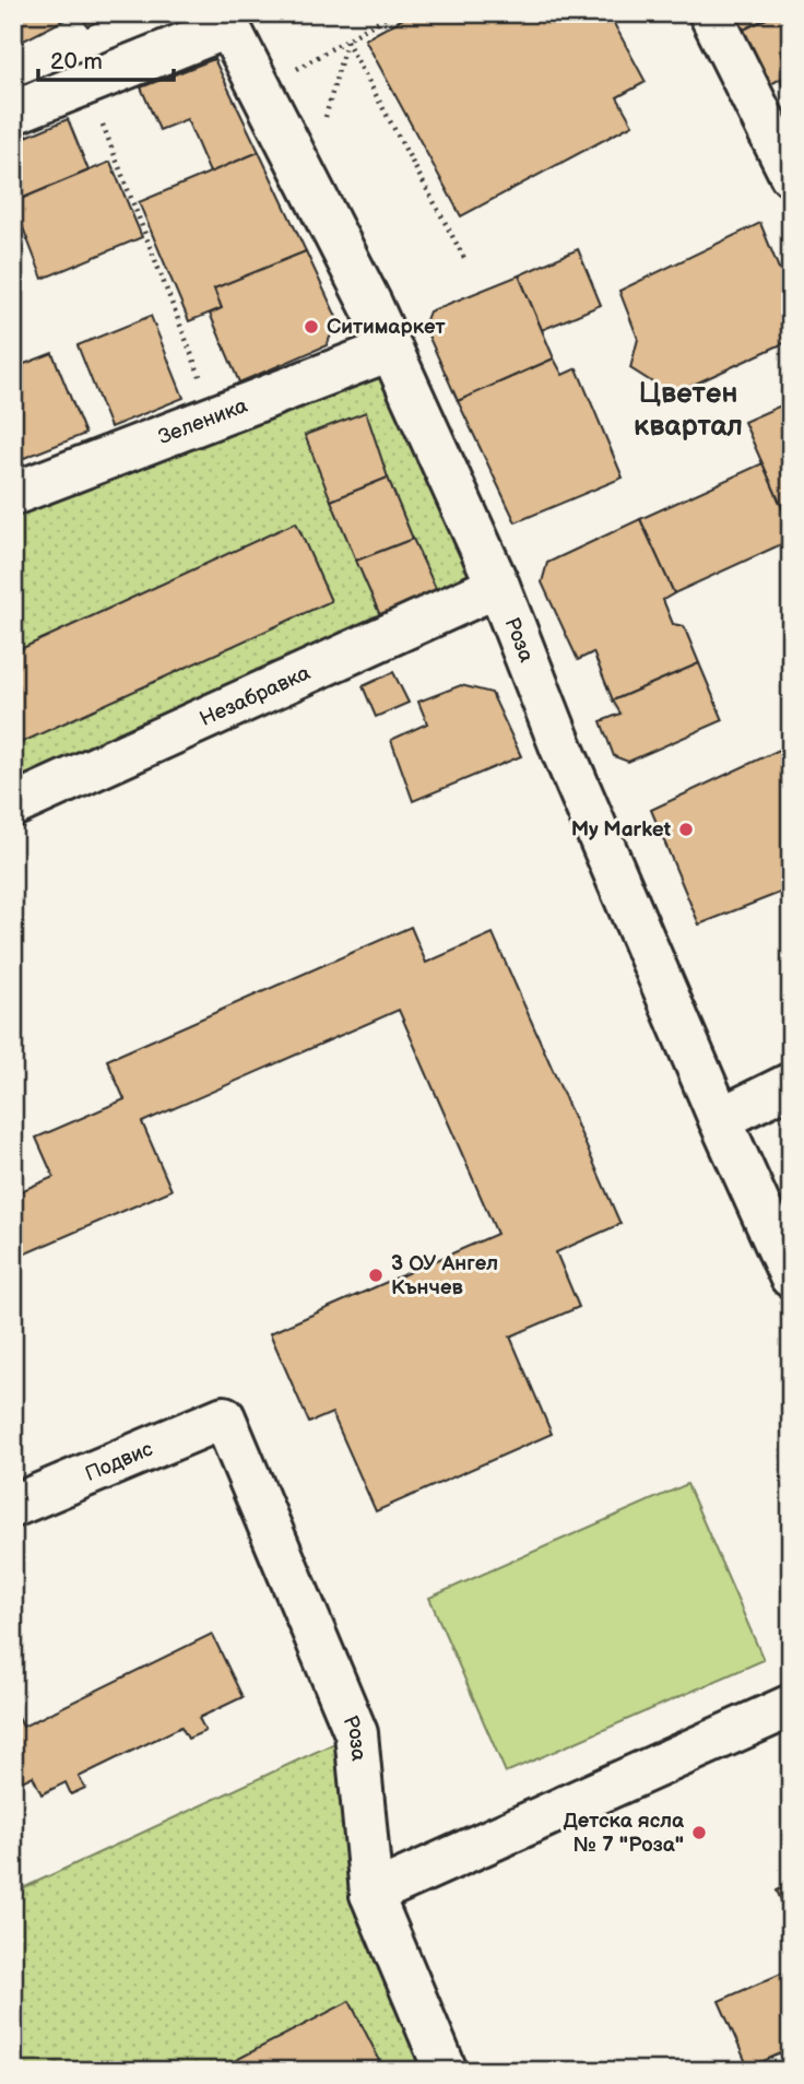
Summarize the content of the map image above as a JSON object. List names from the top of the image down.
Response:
{
  "streets": {
    "street": [
      "Зеленика",
      "Роза",
      "Незабравка",
      "Подвис"
    ]
  },
  "crossings": [
    ["Зеленика", "Роза"],
    ["Роза", "Незабравка"],
    ["Роза", "Подвис"]
  ],
  "districts": ["Цветен квартал"],
  "places": [
    "Ситимаркет",
    "My Market",
    "3 ОУ Ангел Кънчев",
    "Детска ясла № 7 \"Роза\""
  ],
  "scale_bar": "20 m"
}
